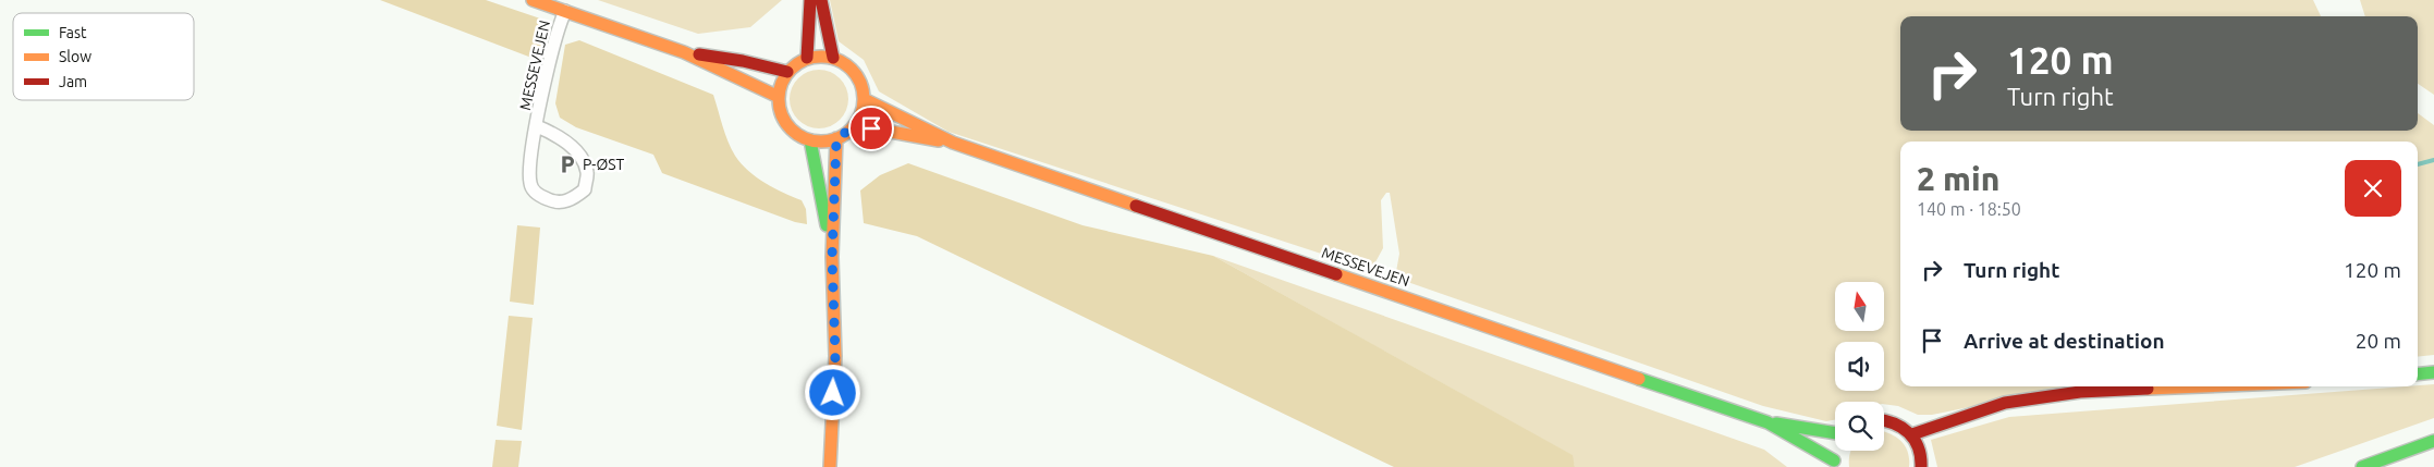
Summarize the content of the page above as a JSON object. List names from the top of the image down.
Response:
{
  "streets": {
    "main road": ["MESSEVEJEN"]
  },
  "places": {
    "parking": ["P-ØST"]
  },
  "legend": ["Fast", "Slow", "Jam"],
  "north": "top",
  "page": {
    "turn": ["120 m", "Turn right"],
    "heading": ["2 min", "140 m · 18:50"],
    "list": [
      {
        "name": "Turn right",
        "value": "120 m"
      },
      {
        "name": "Arrive at destination",
        "value": "20 m"
      }
    ]
  }
}
